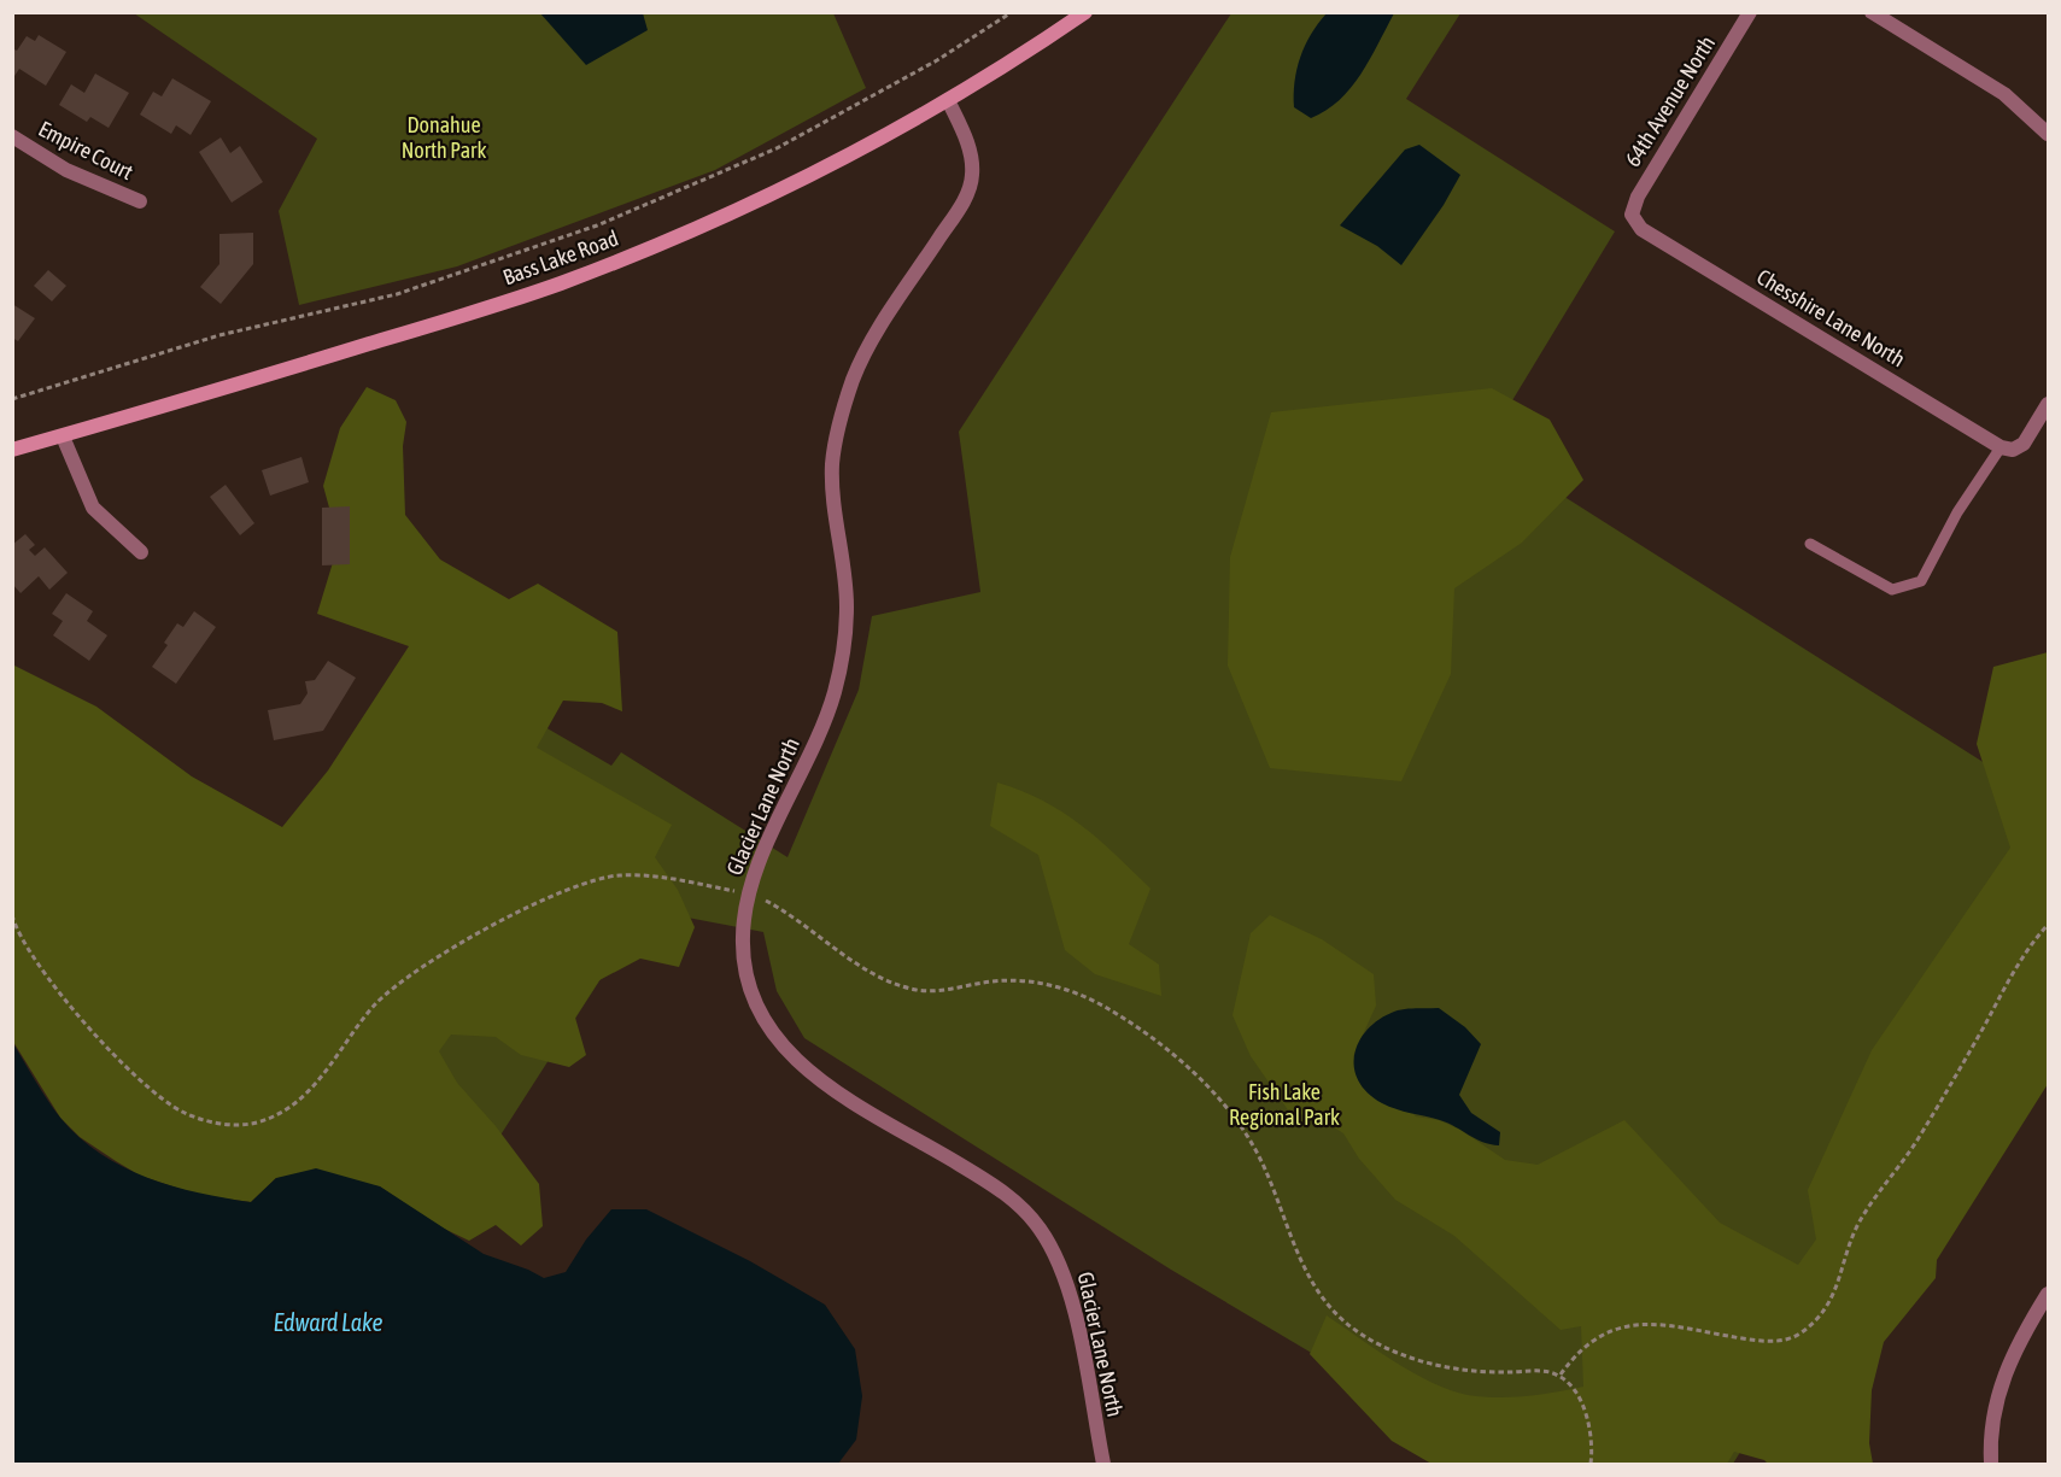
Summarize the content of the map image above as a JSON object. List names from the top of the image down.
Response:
{
  "streets": {
    "main road": ["Bass Lake Road"],
    "street": [
      "64th Avenue North",
      "Empire Court",
      "Chesshire Lane North",
      "Glacier Lane North"
    ]
  },
  "crossings": [
    ["64th Avenue North", "Chesshire Lane North"],
    ["Bass Lake Road", "Glacier Lane North"]
  ],
  "water": ["Edward Lake"],
  "parks": ["Donahue North Park", "Fish Lake Regional Park"]
}
